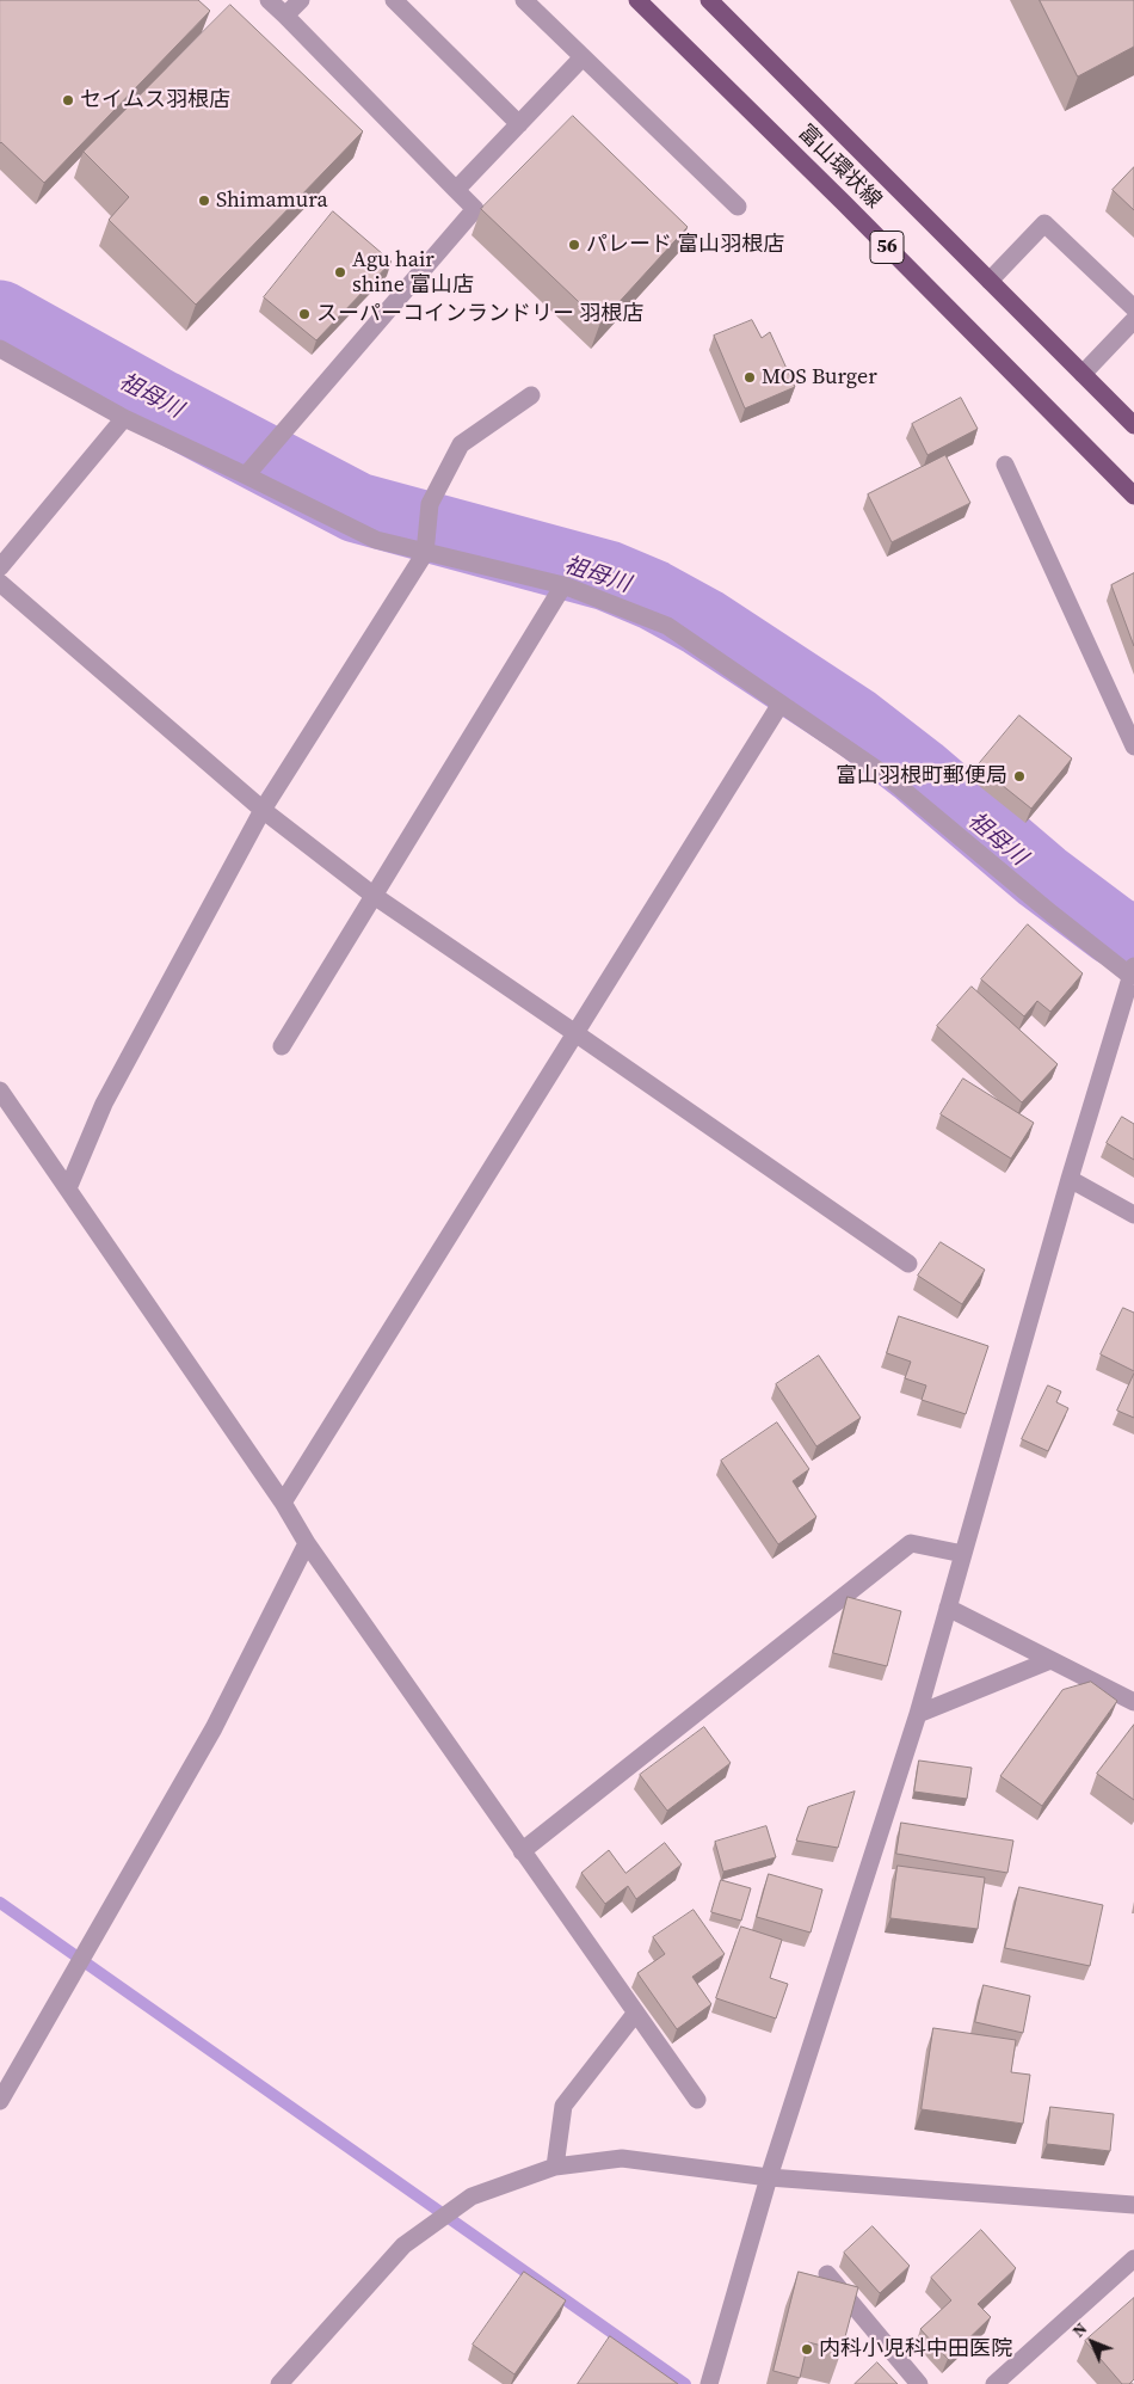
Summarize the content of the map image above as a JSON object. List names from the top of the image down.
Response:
{
  "streets": {
    "main road": ["富山環状線", "56"]
  },
  "water": ["祖母川"],
  "places": [
    "セイムス羽根店",
    "Shimamura",
    "パレード 富山羽根店",
    "Agu hair shine 富山店",
    "スーパーコインランドリー 羽根店",
    "MOS Burger",
    "富山羽根町郵便局",
    "内科小児科中田医院"
  ],
  "north": "top left"
}
